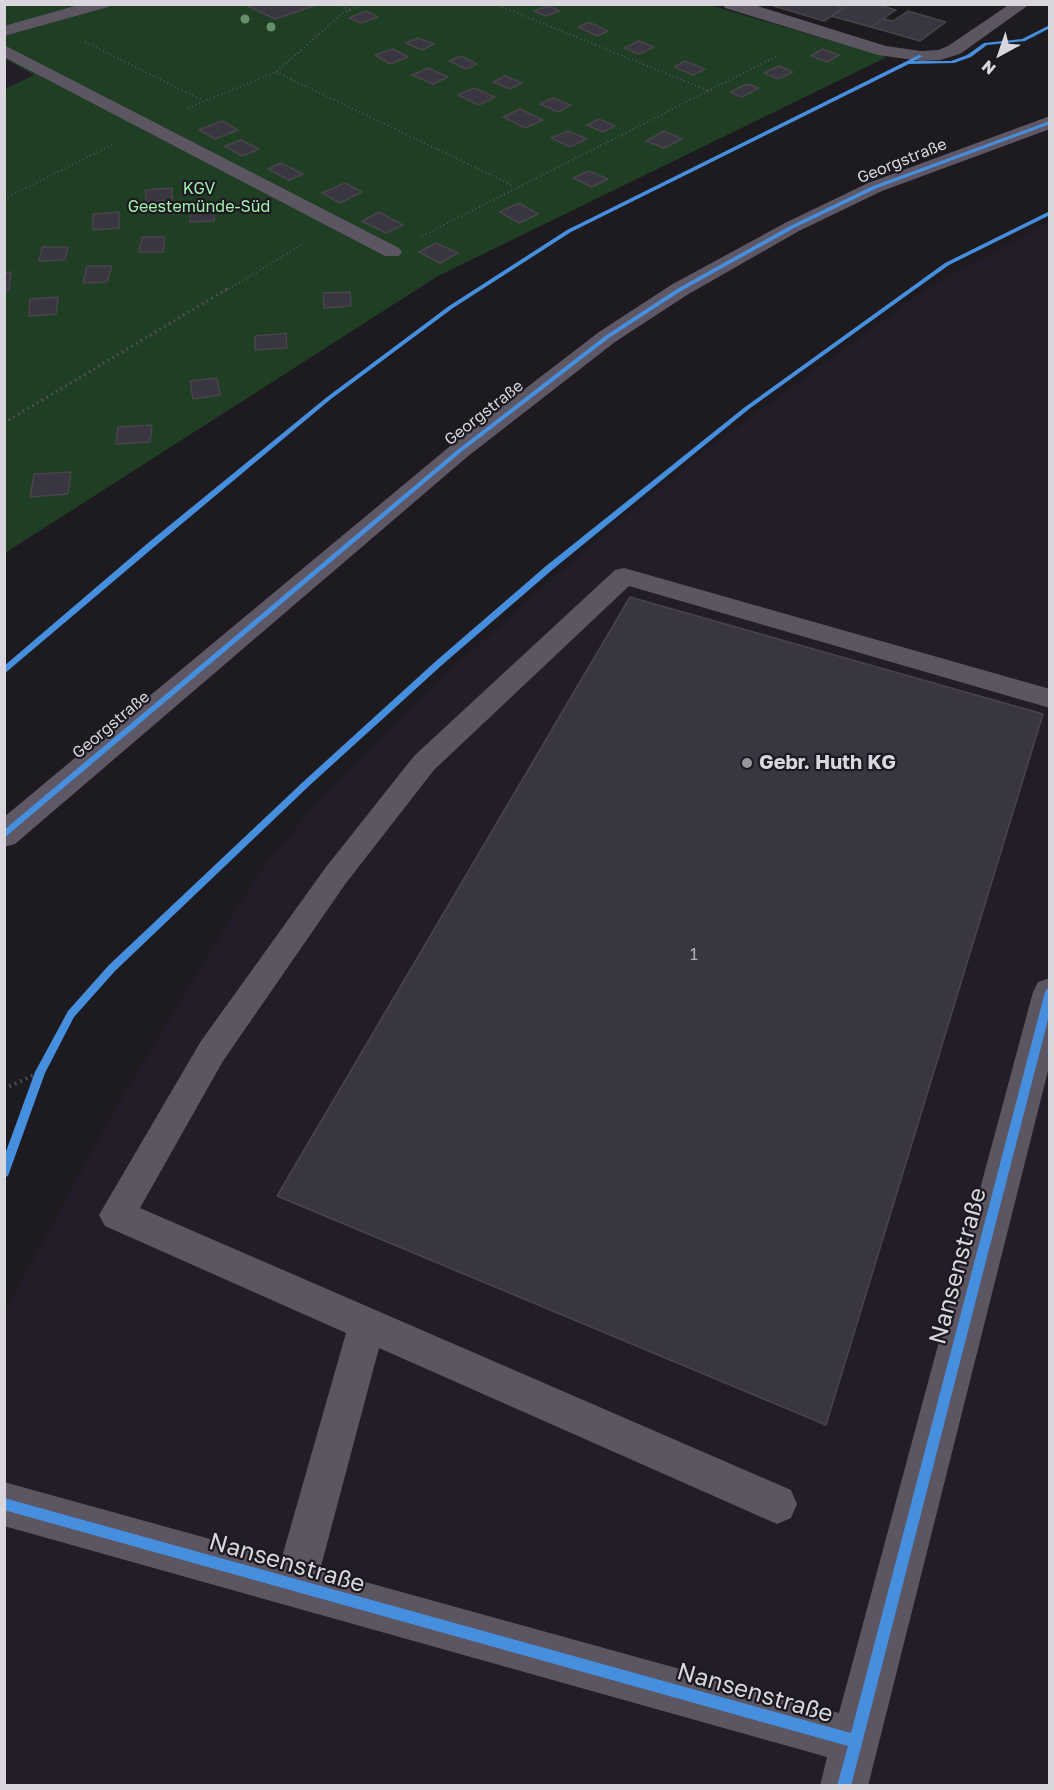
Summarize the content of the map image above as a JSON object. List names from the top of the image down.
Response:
{
  "streets": {
    "main road": ["Georgstraße"],
    "street": ["Nansenstraße"]
  },
  "parks": ["KGV Geestemünde-Süd"],
  "places": ["Gebr. Huth KG"],
  "house_numbers": ["1"],
  "north": "bottom left"
}
